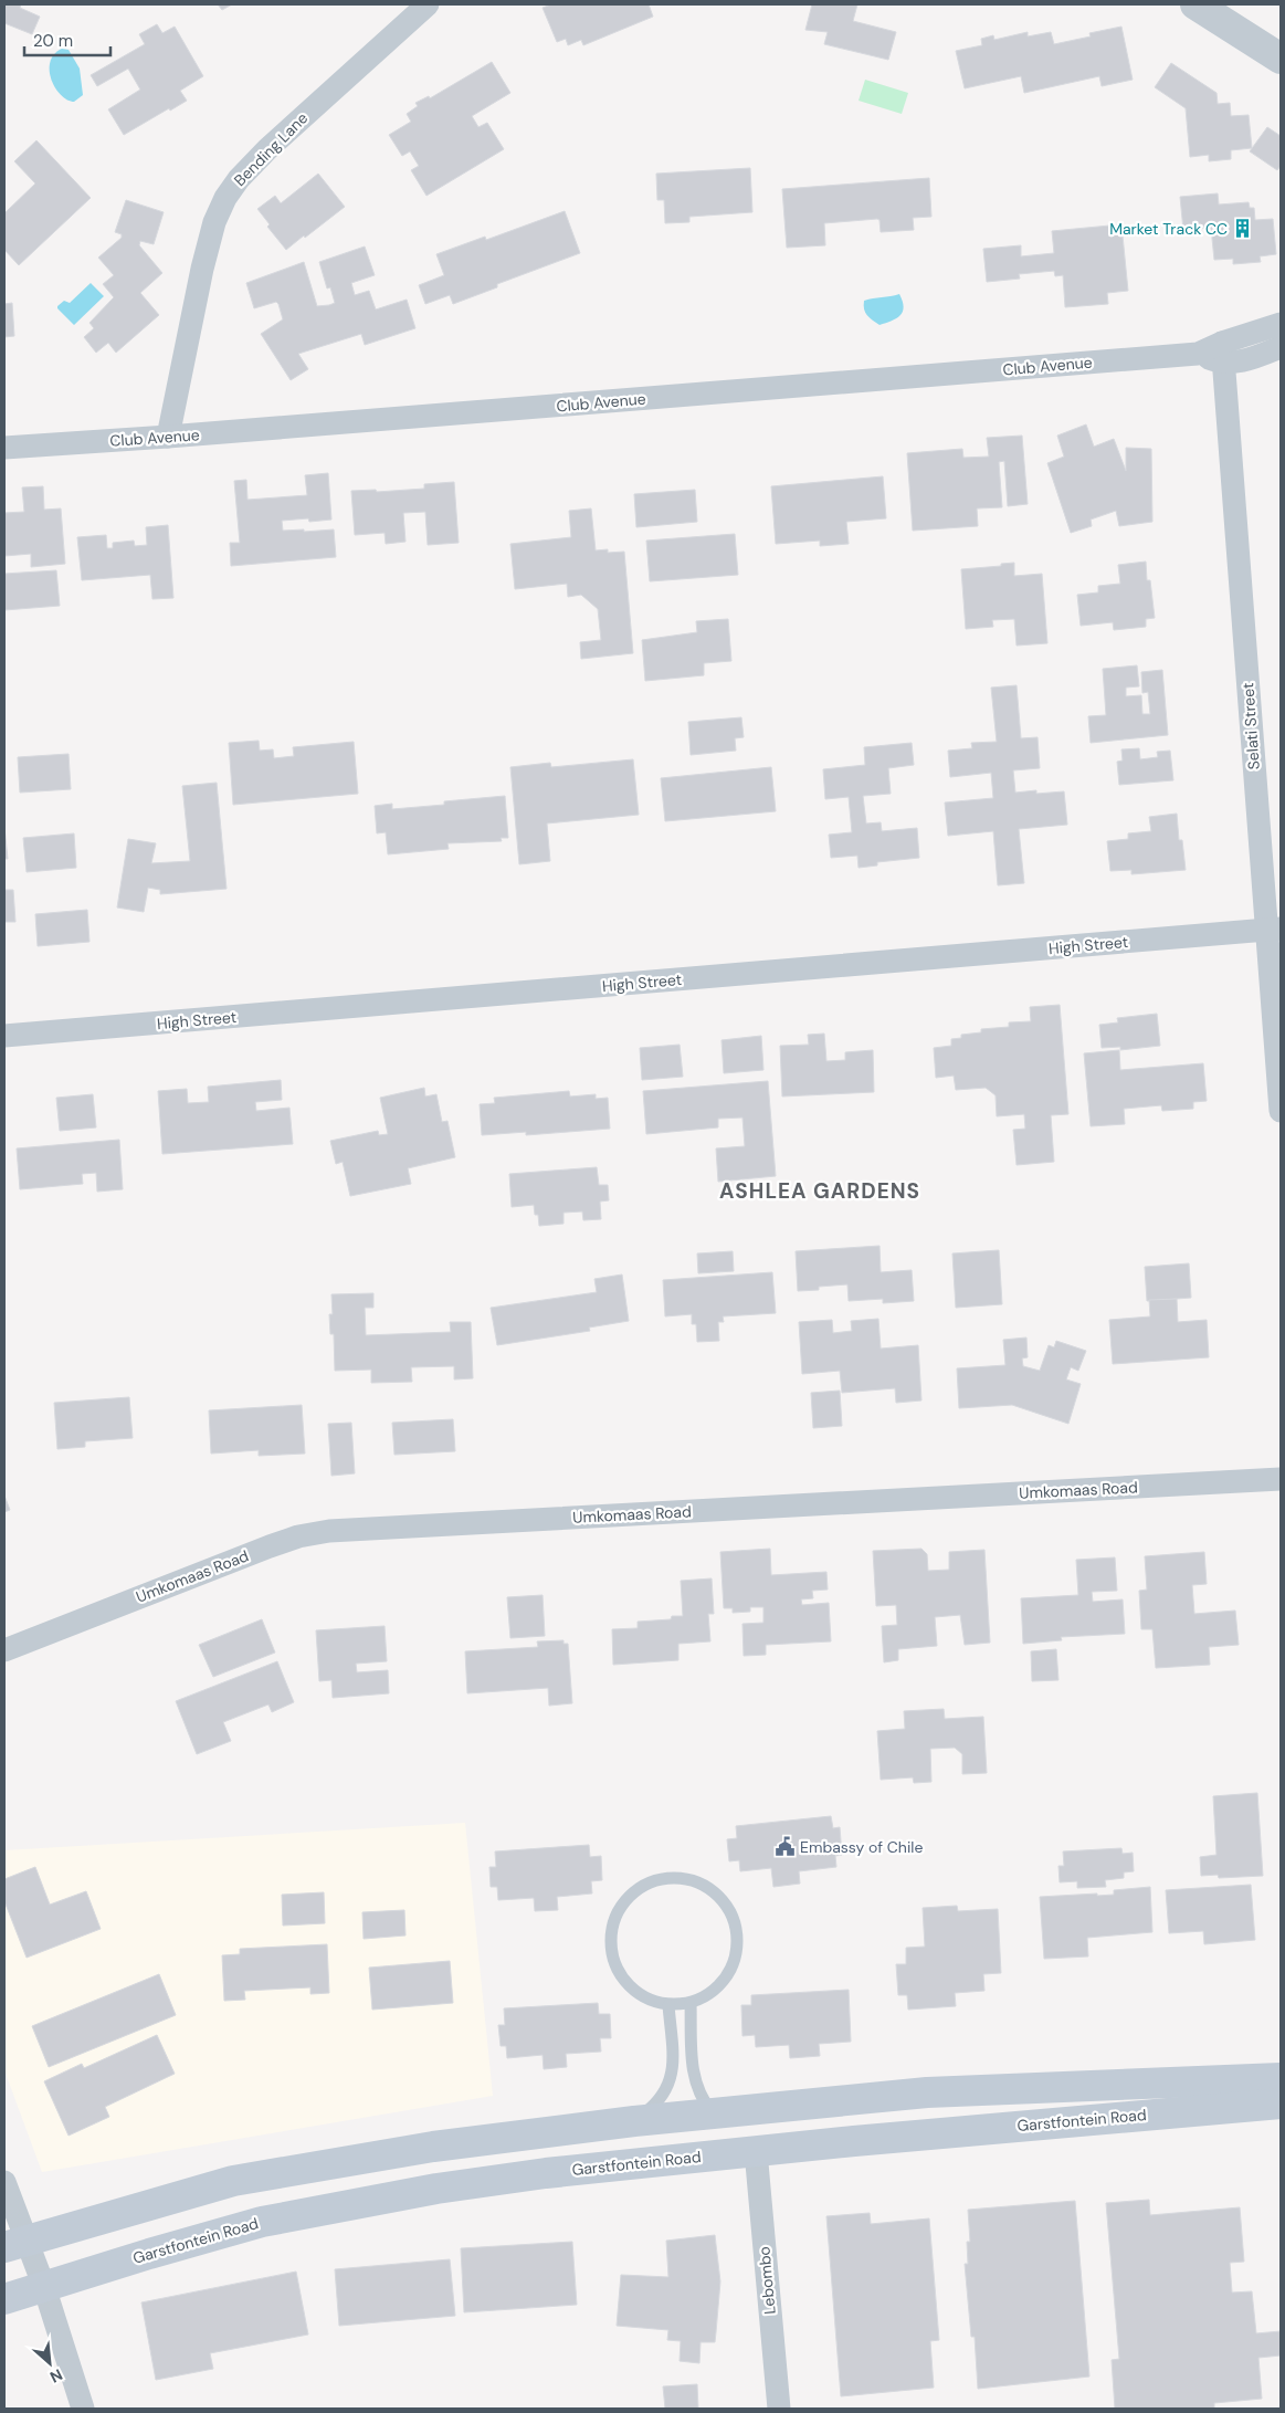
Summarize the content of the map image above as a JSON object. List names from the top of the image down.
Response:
{
  "streets": {
    "main road": ["Garstfontein Road"],
    "street": [
      "Bending Lane",
      "Club Avenue",
      "Selati Street",
      "High Street",
      "Umkomaas Road",
      "Lebombo"
    ]
  },
  "crossings": [
    ["Bending Lane", "Club Avenue"],
    ["Club Avenue", "Selati Street"],
    ["Selati Street", "High Street"],
    ["Garstfontein Road", "Lebombo"]
  ],
  "districts": ["ASHLEA GARDENS"],
  "places": {
    "building": ["Market Track CC"],
    "public building": ["Embassy of Chile"]
  },
  "scale_bar": "20 m",
  "north": "bottom right"
}
